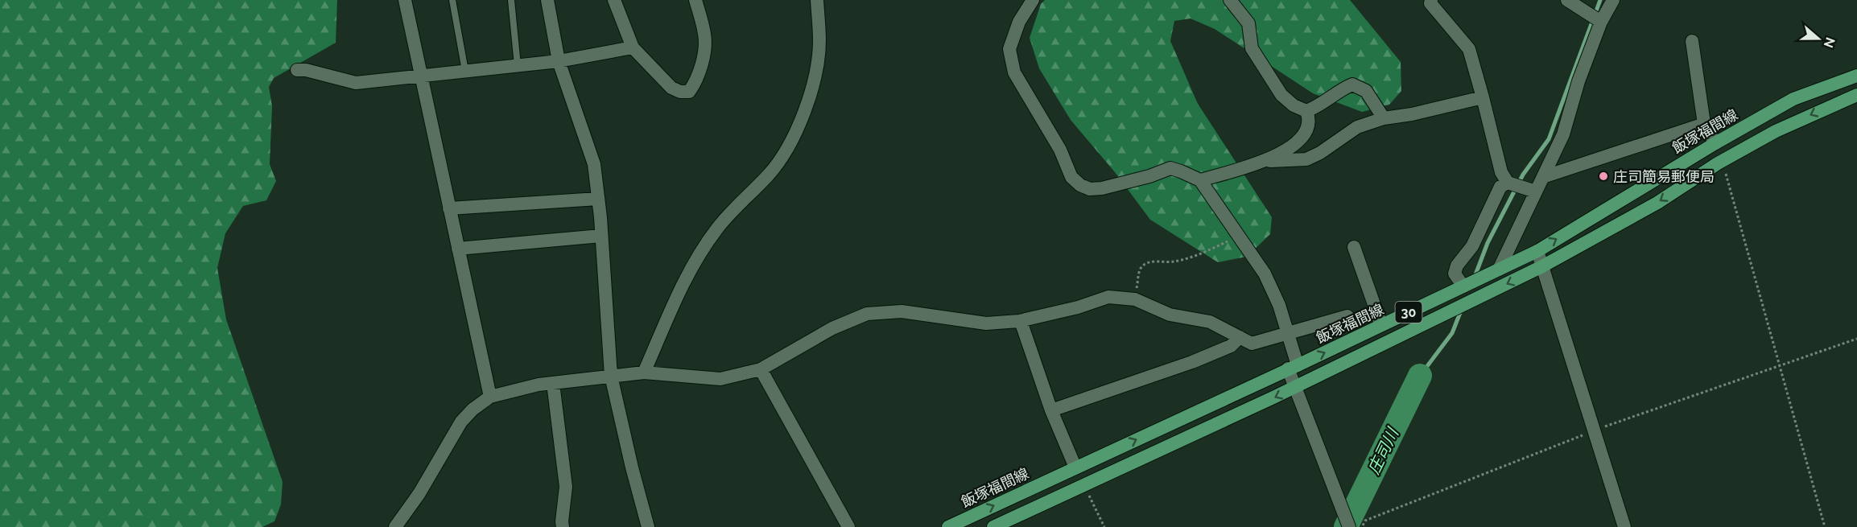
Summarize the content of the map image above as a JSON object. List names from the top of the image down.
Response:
{
  "streets": {
    "main road": ["飯塚福間線", "30"]
  },
  "water": ["庄司川"],
  "places": ["庄司簡易郵便局"],
  "north": "right"
}
